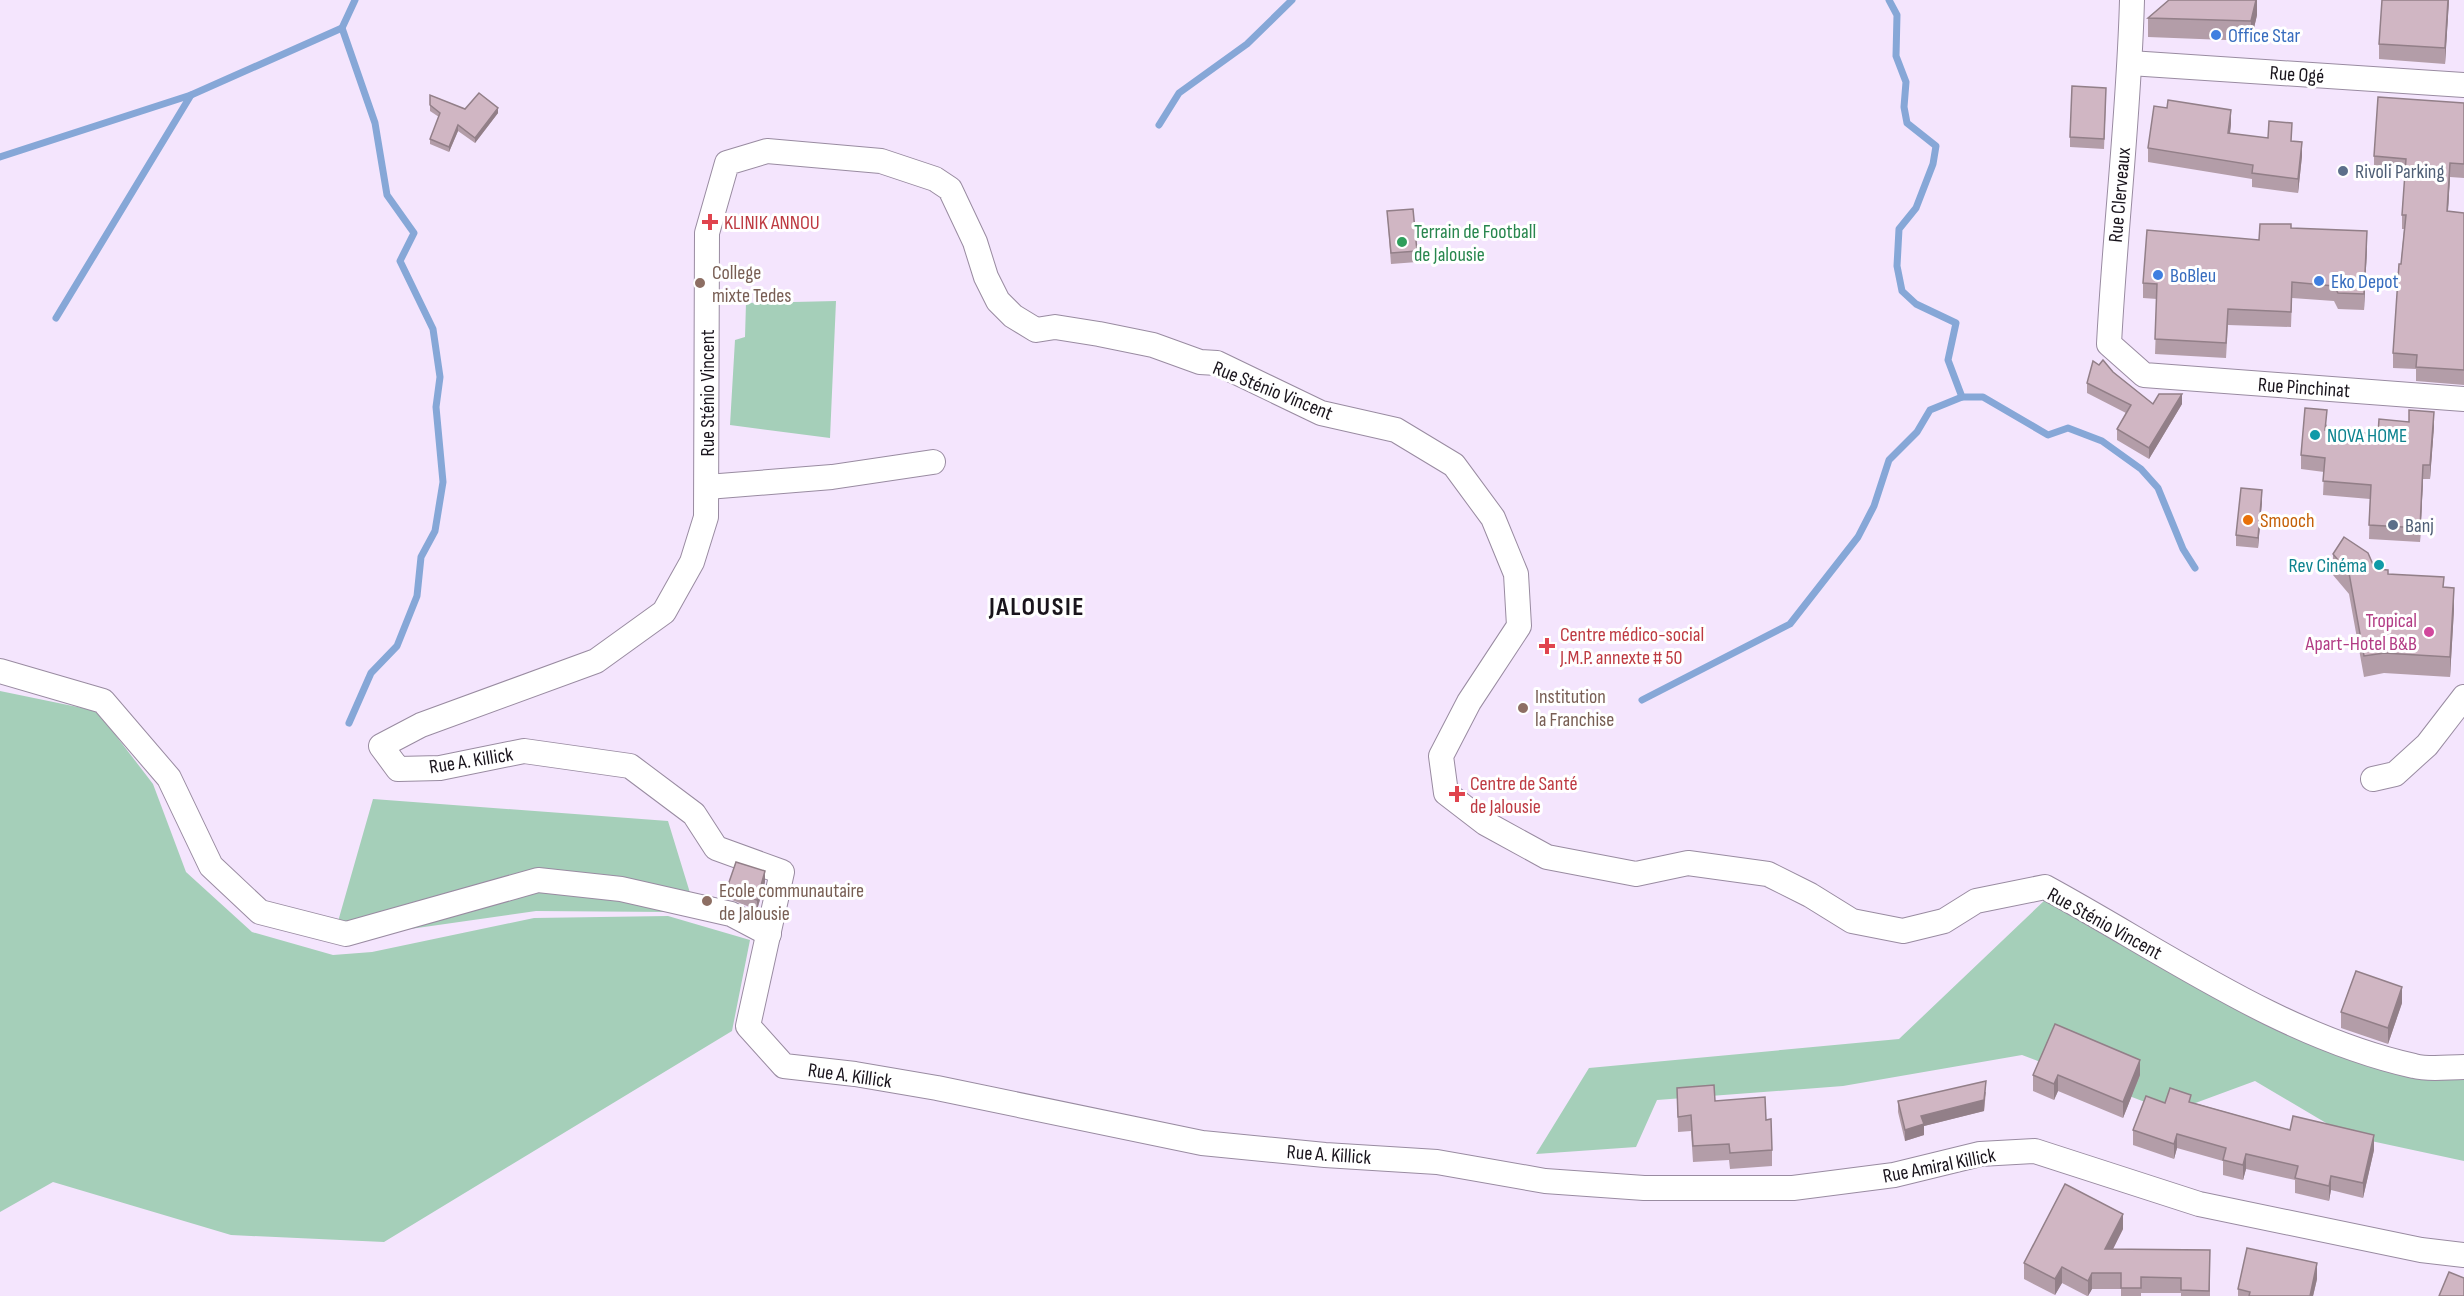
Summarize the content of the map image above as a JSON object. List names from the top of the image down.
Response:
{
  "streets": {
    "street": [
      "Rue Ogé",
      "Rue Clerveaux",
      "Rue Pinchinat",
      "Rue Sténio Vincent",
      "Rue A. Killick",
      "Rue Amiral Killick"
    ]
  },
  "crossings": [
    ["Rue Ogé", "Rue Clerveaux"],
    ["Rue Clerveaux", "Rue Pinchinat"],
    ["Rue Sténio Vincent", "Rue A. Killick"],
    ["Rue A. Killick", "Rue Amiral Killick"]
  ],
  "districts": ["JALOUSIE"],
  "places": {
    "other": [
      "Office Star",
      "Rivoli Parking",
      "Terrain de Football de Jalousie",
      "BoBleu",
      "Eko Depot",
      "College mixte Tedes",
      "NOVA HOME",
      "Smooch",
      "Banj",
      "Rev Cinéma",
      "Tropical Apart-Hotel B&B",
      "Institution la Franchise",
      "Ecole communautaire de Jalousie"
    ],
    "health": ["KLINIK ANNOU", "Centre médico-social J.M.P. annexte # 50", "Centre de Santé de Jalousie"]
  }
}
